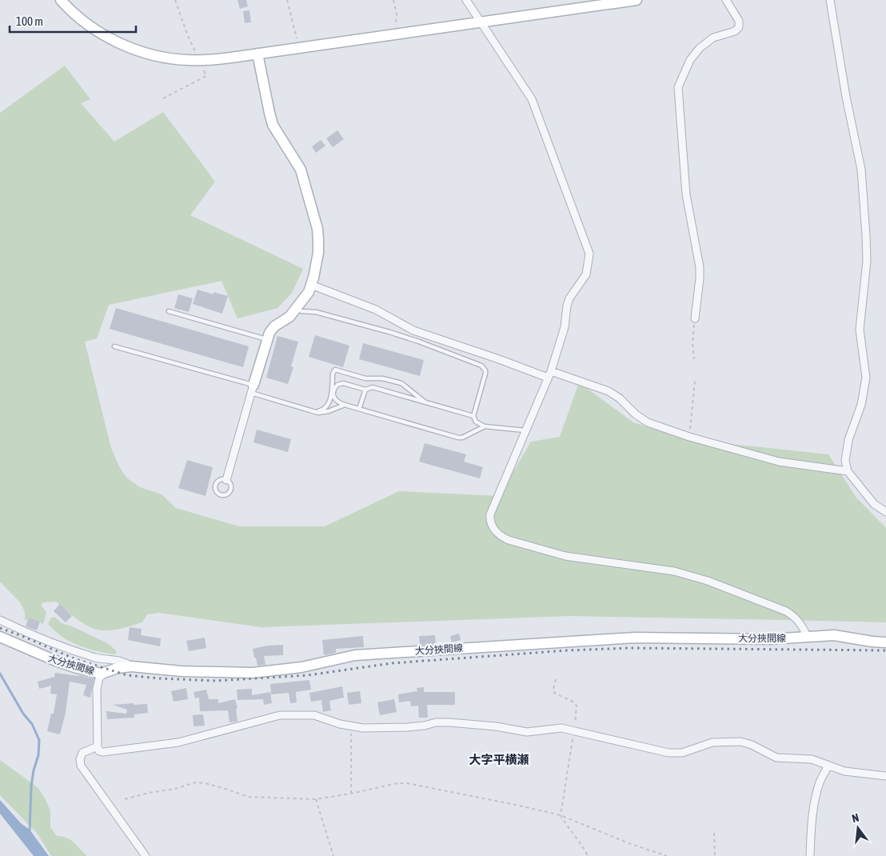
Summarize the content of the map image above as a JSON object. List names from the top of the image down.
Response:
{
  "streets": {
    "street": ["大分挾間線"]
  },
  "districts": ["大字平横瀬"],
  "scale_bar": "100 m",
  "north": "top"
}
